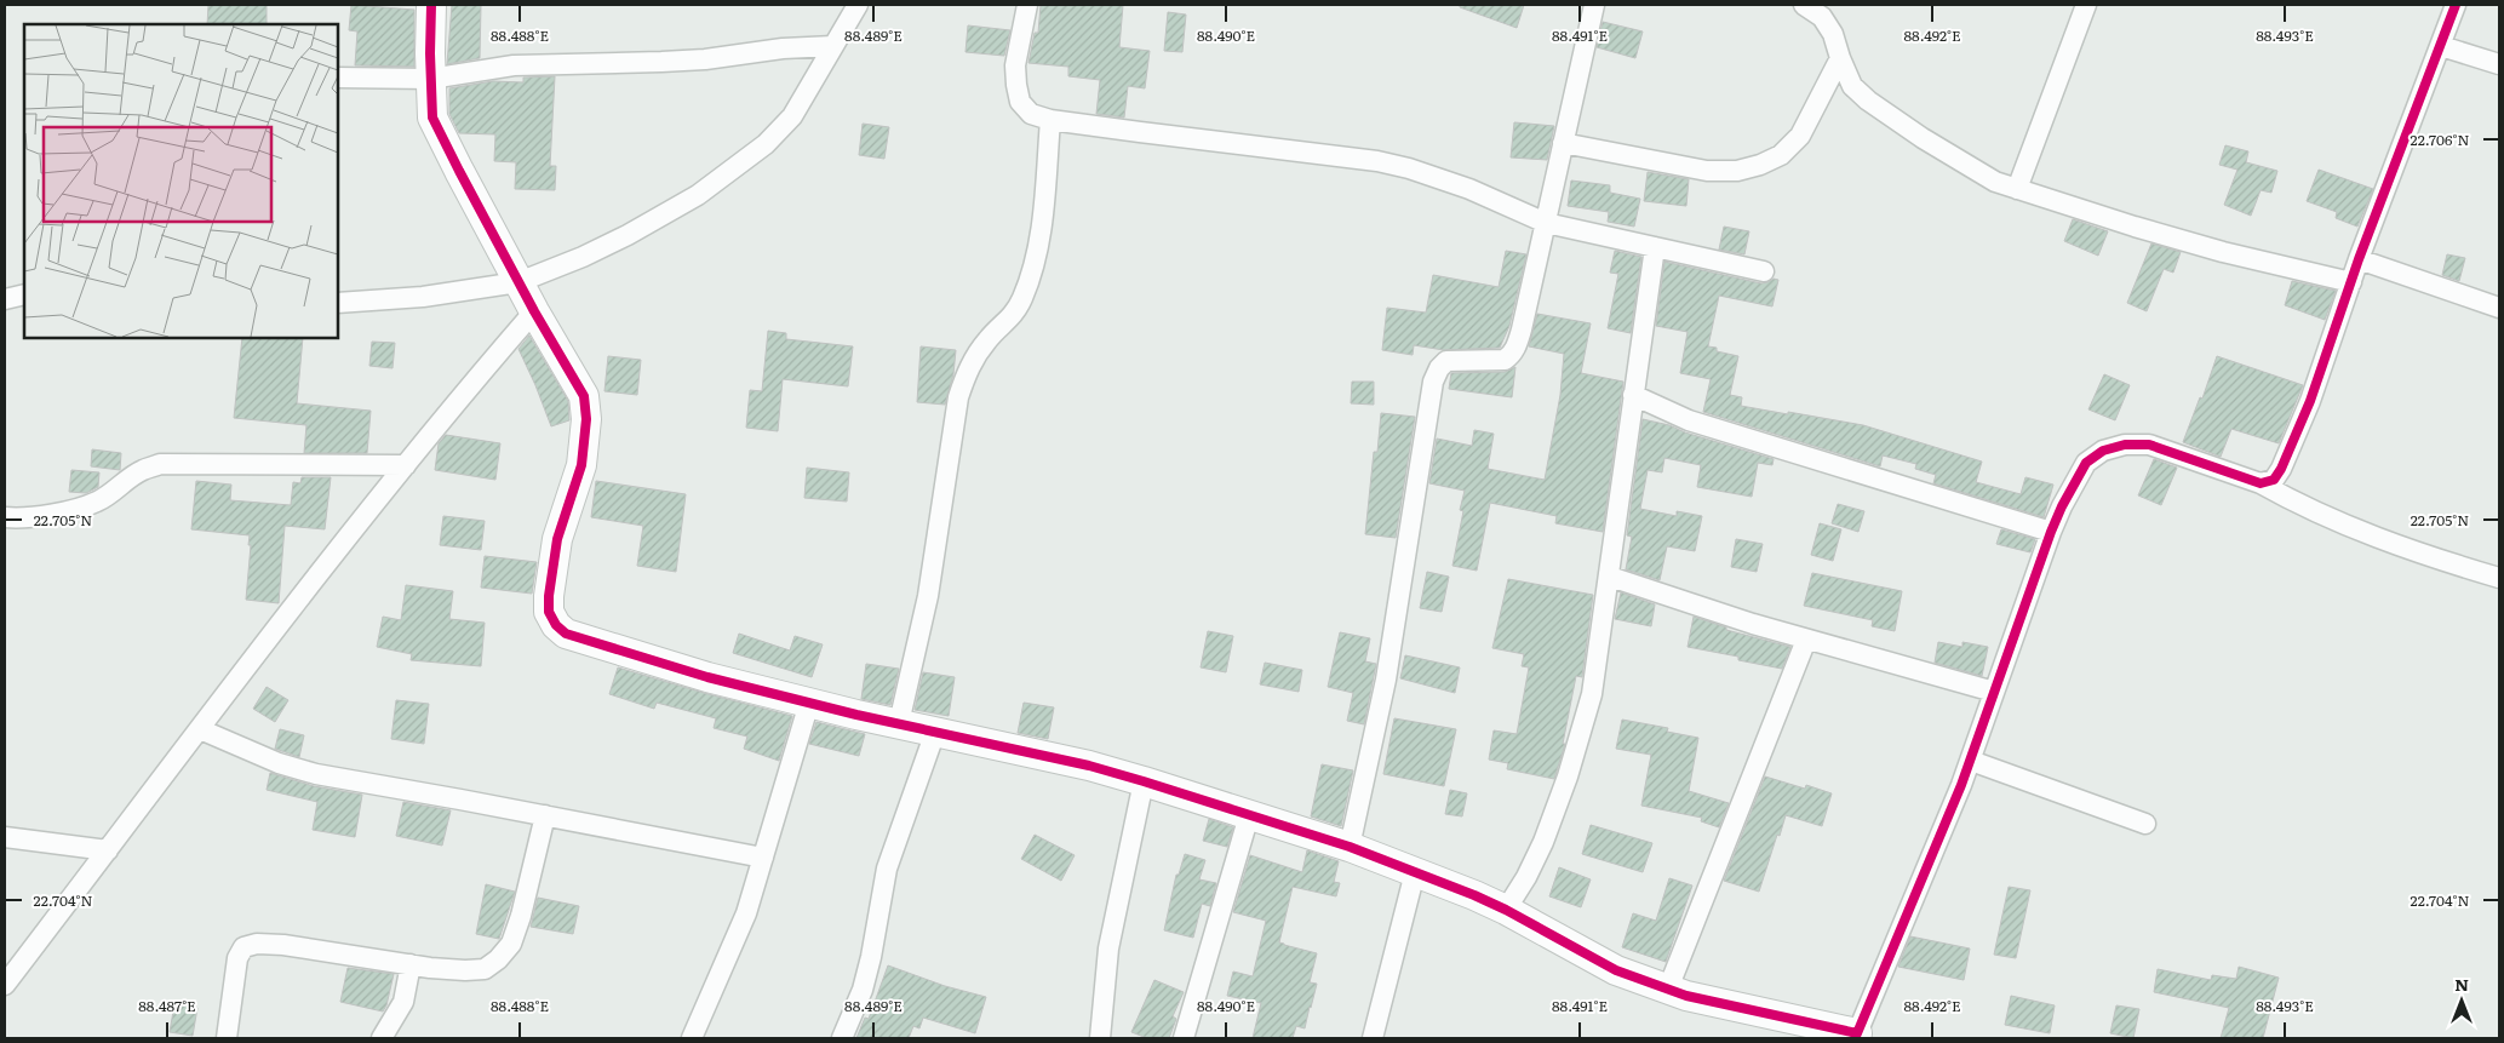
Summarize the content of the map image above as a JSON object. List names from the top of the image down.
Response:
{
  "north": "top",
  "coordinates": [
    "88.488°E",
    "88.489°E",
    "88.490°E",
    "88.491°E",
    "88.492°E",
    "88.493°E",
    "22.706°N",
    "22.705°N",
    "22.704°N",
    "88.487°E"
  ]
}
